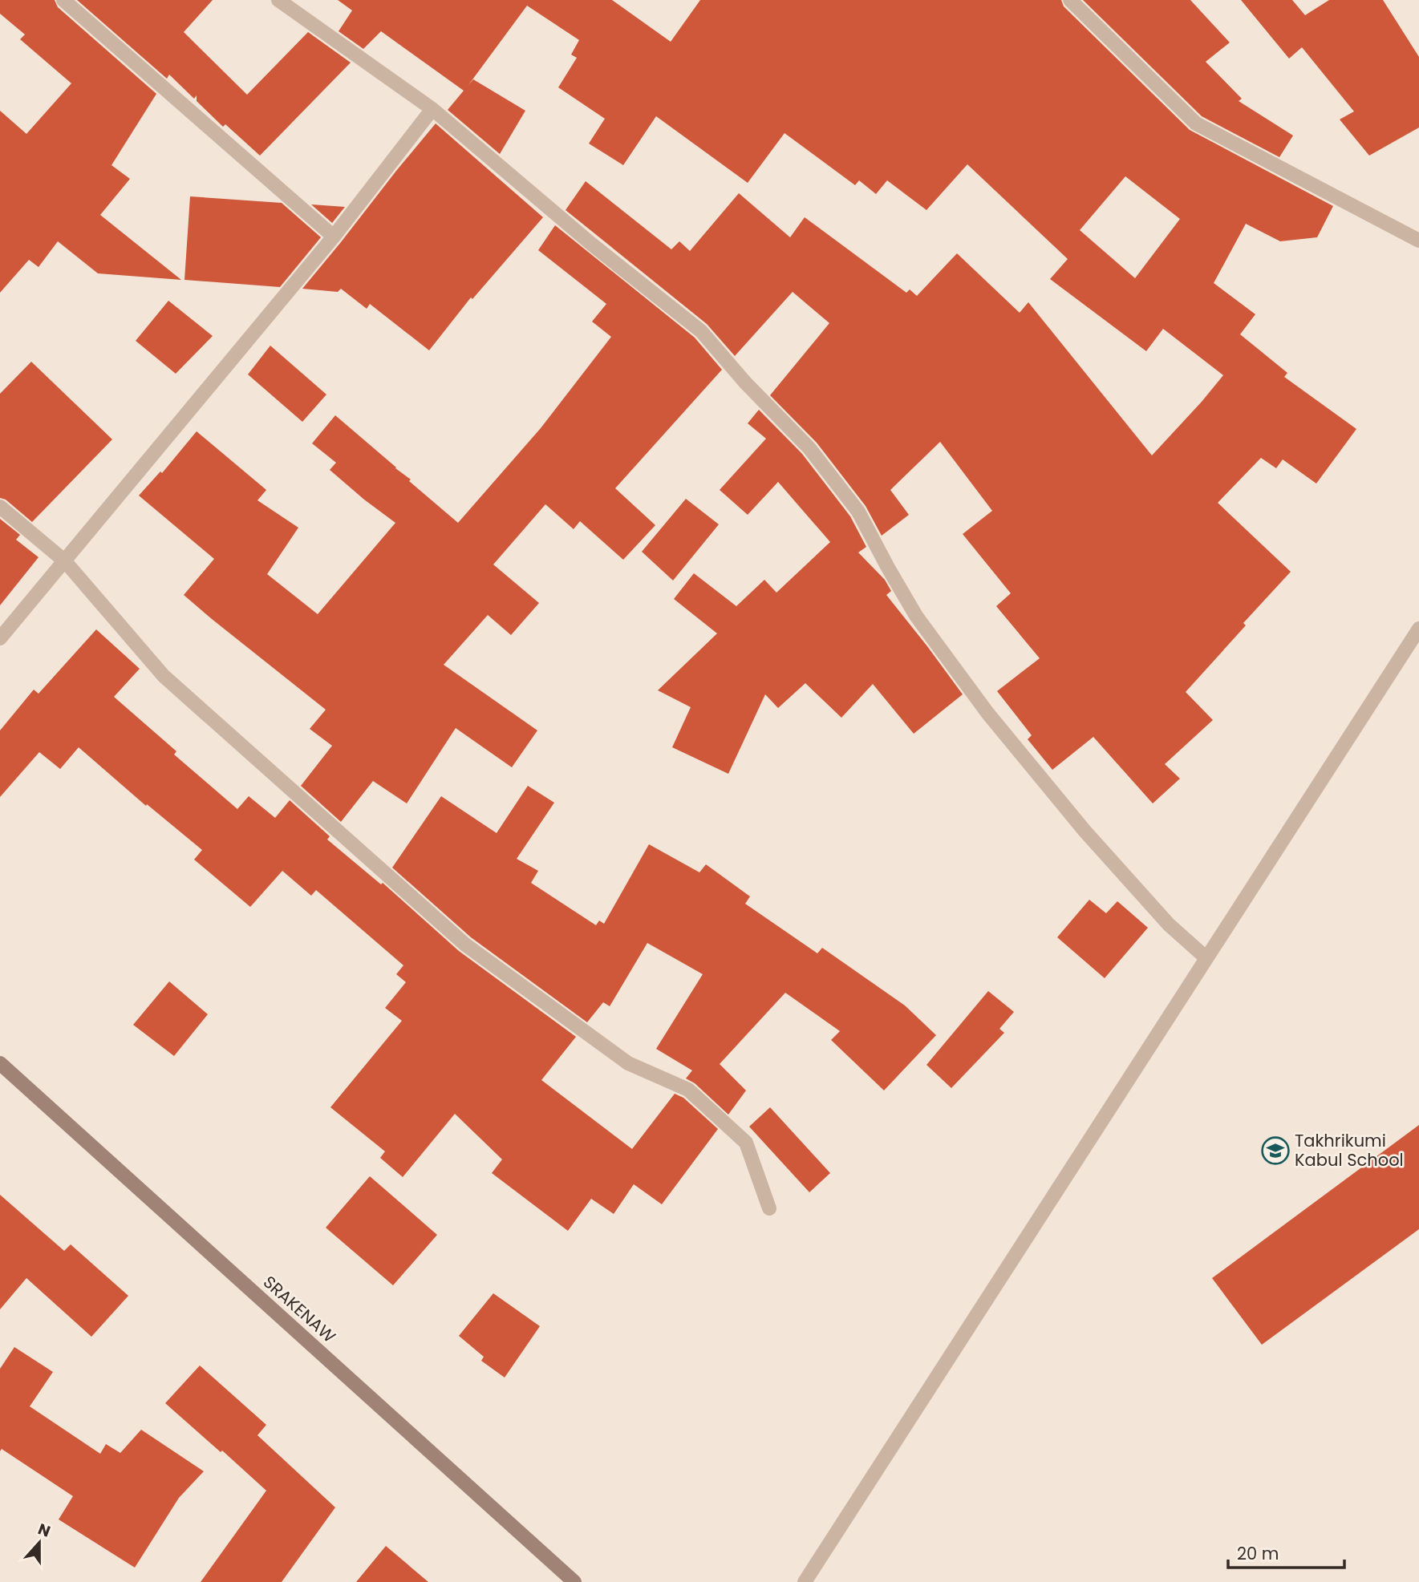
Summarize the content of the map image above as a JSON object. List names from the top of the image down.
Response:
{
  "streets": {
    "main road": ["SRAKENAW"]
  },
  "places": {
    "school or university": ["Takhrikumi Kabul School"]
  },
  "scale_bar": "20 m",
  "north": "top"
}
